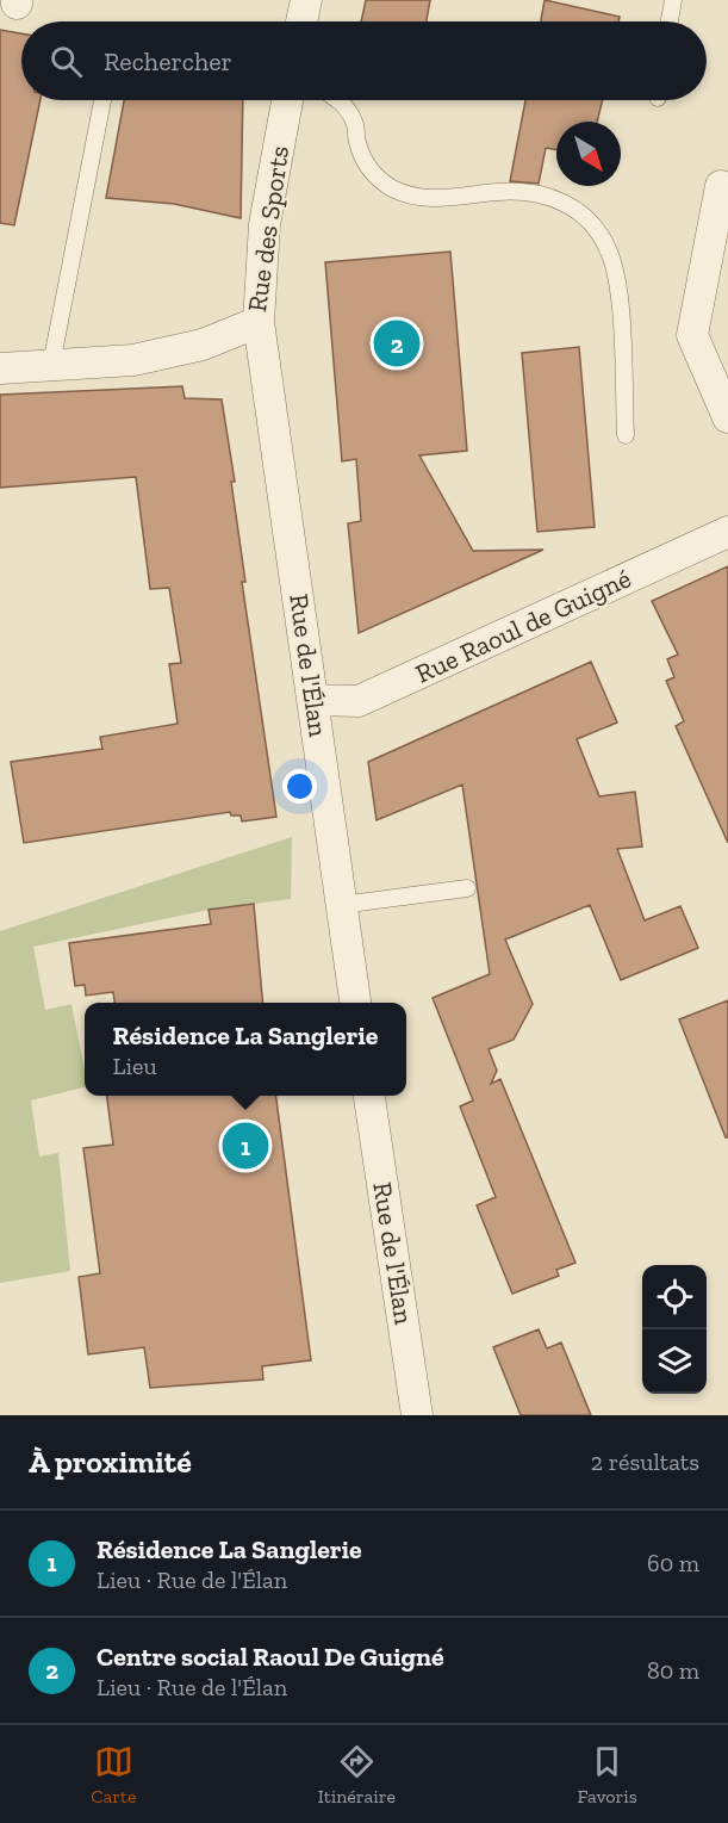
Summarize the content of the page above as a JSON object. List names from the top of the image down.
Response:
{
  "streets": {
    "street": ["Rue des Sports", "Rue Raoul de Guigné", "Rue de l'Élan"]
  },
  "crossings": [
    ["Rue des Sports", "Rue de l'Élan"],
    ["Rue Raoul de Guigné", "Rue de l'Élan"]
  ],
  "north": "bottom right",
  "page": {
    "search": "Rechercher",
    "pins": ["2", "1"],
    "popup": ["Résidence La Sanglerie", "Lieu"],
    "heading": ["À proximité", "2 résultats"],
    "list": [
      {
        "mark": "1",
        "name": "Résidence La Sanglerie",
        "note": "Lieu · Rue de l'Élan",
        "value": "60 m"
      },
      {
        "mark": "2",
        "name": "Centre social Raoul De Guigné",
        "note": "Lieu · Rue de l'Élan",
        "value": "80 m"
      }
    ],
    "nav": ["Carte", "Itinéraire", "Favoris"]
  }
}
